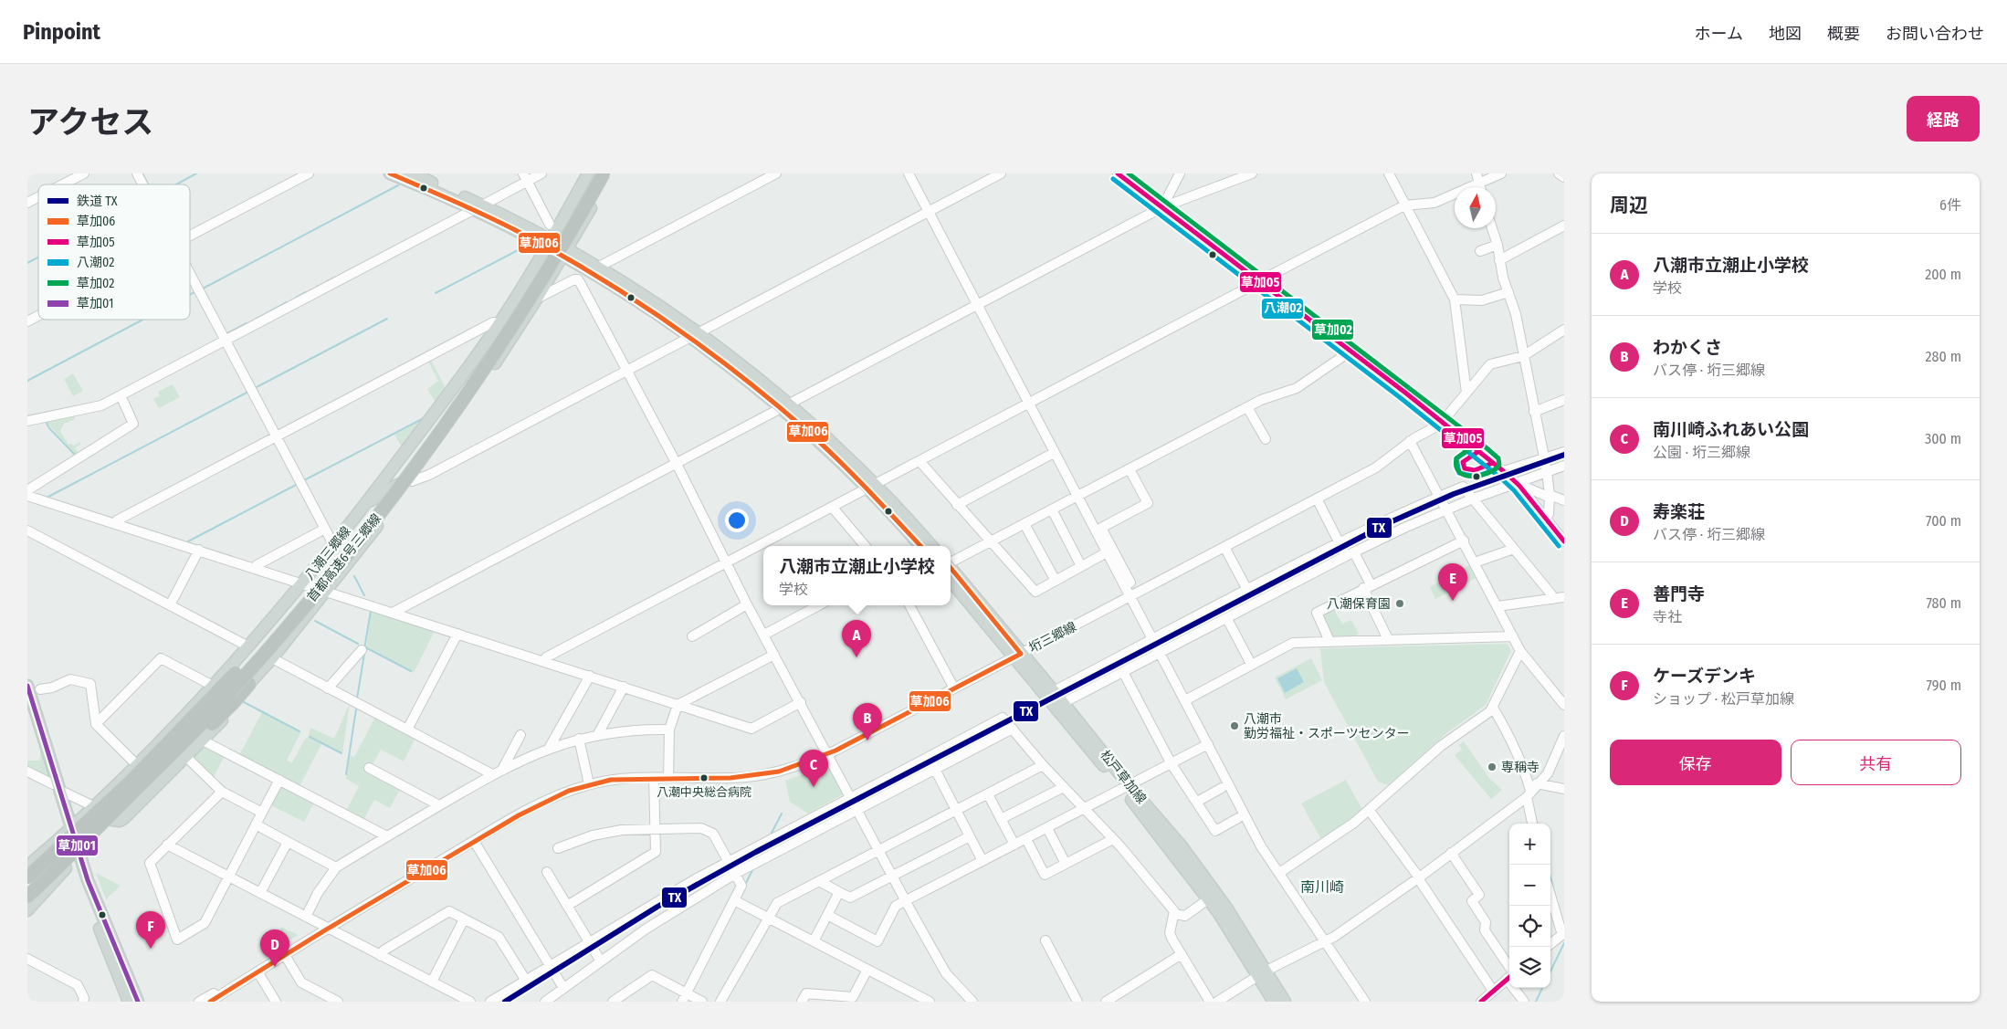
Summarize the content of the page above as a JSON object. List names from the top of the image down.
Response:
{
  "streets": {
    "highway": ["首都高速6号三郷線"],
    "main road": ["八潮三郷線", "松戸草加線"],
    "street": ["垳三郷線"]
  },
  "crossings": [
    ["八潮三郷線", "首都高速6号三郷線"],
    ["垳三郷線", "松戸草加線"]
  ],
  "districts": ["南川崎"],
  "places": [
    "八潮保育園",
    "八潮市 勤労福祉・スポーツセンター",
    "専稱寺",
    "八潮中央総合病院"
  ],
  "lines": [
    "transit line 草加06",
    "transit line 草加05",
    "transit line 草加02",
    "transit line 八潮02",
    "rail line TX",
    "transit line 草加01"
  ],
  "legend": [
    "鉄道 TX",
    "草加06",
    "草加05",
    "八潮02",
    "草加02",
    "草加01"
  ],
  "north": "top",
  "page": {
    "header": "Pinpoint",
    "nav": [
      "ホーム",
      "地図",
      "概要",
      "お問い合わせ"
    ],
    "title": "アクセス",
    "buttons": [
      "経路",
      ["保存", "共有"]
    ],
    "heading": ["周辺", "6件"],
    "list": [
      {
        "mark": "A",
        "name": "八潮市立潮止小学校",
        "note": "学校",
        "value": "200 m"
      },
      {
        "mark": "B",
        "name": "わかくさ",
        "note": "バス停 · 垳三郷線",
        "value": "280 m"
      },
      {
        "mark": "C",
        "name": "南川崎ふれあい公園",
        "note": "公園 · 垳三郷線",
        "value": "300 m"
      },
      {
        "mark": "D",
        "name": "寿楽荘",
        "note": "バス停 · 垳三郷線",
        "value": "700 m"
      },
      {
        "mark": "E",
        "name": "善門寺",
        "note": "寺社",
        "value": "780 m"
      },
      {
        "mark": "F",
        "name": "ケーズデンキ",
        "note": "ショップ · 松戸草加線",
        "value": "790 m"
      }
    ],
    "popup": ["八潮市立潮止小学校", "学校"],
    "pins": [
      "E",
      "A",
      "B",
      "C",
      "F",
      "D"
    ],
    "map_buttons": ["+", "−"]
  }
}
